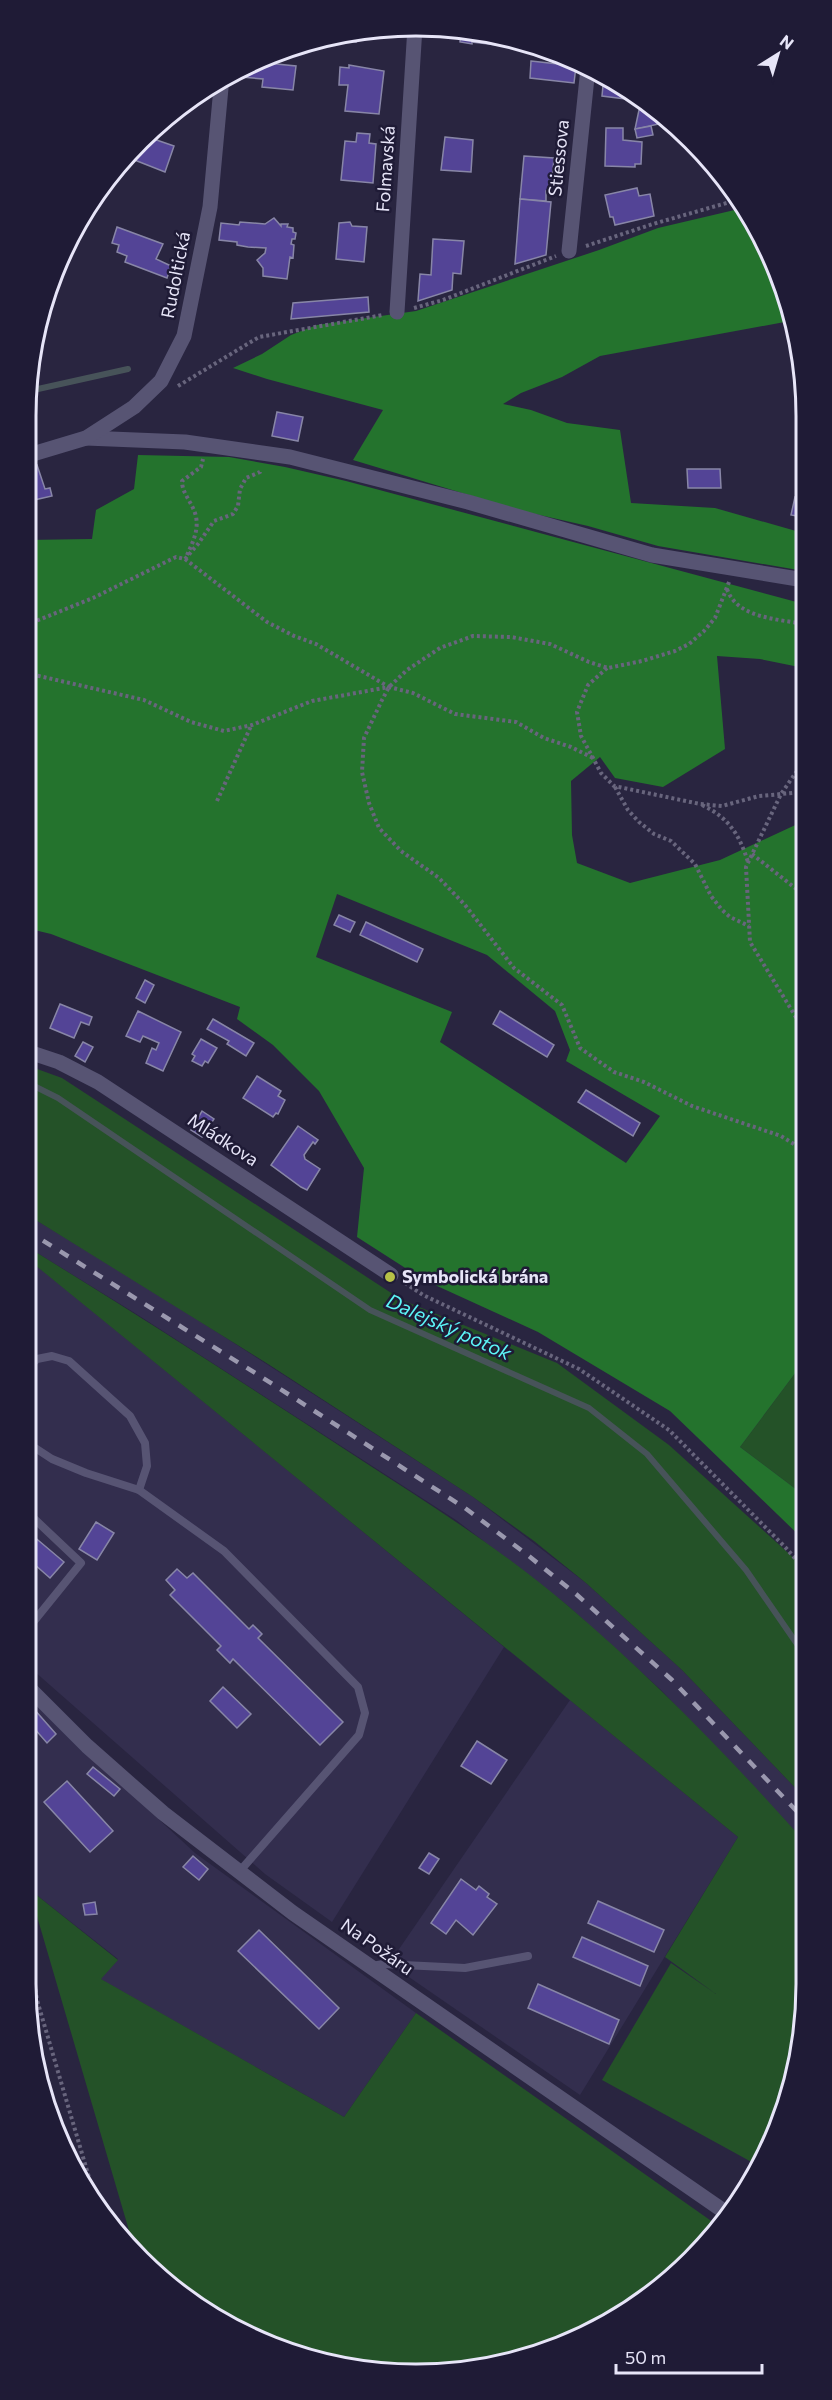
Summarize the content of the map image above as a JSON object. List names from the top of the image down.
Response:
{
  "streets": {
    "street": [
      "Stiessova",
      "Folmavská",
      "Rudoltická",
      "Mládkova",
      "Na Požáru"
    ]
  },
  "water": ["Dalejský potok"],
  "places": ["Symbolická brána"],
  "scale_bar": "50 m",
  "north": "top right"
}
